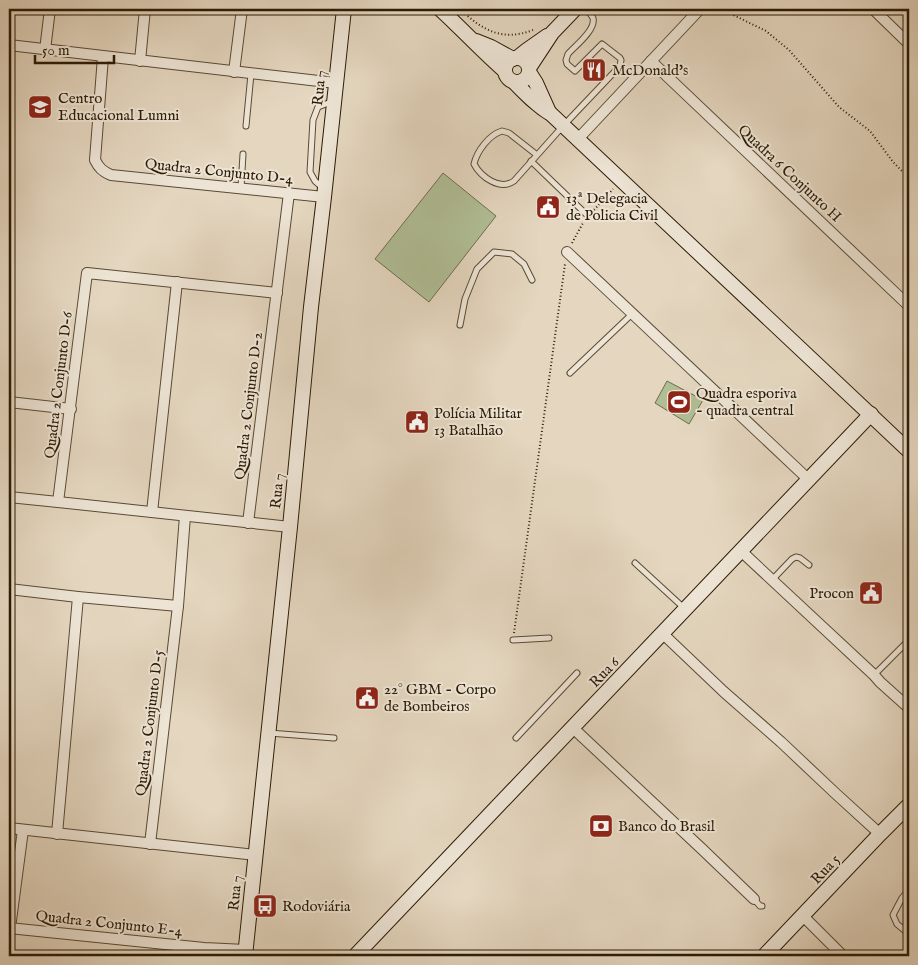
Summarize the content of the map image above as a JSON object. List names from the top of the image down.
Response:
{
  "streets": {
    "street": [
      "Rua 7",
      "Quadra 2 Conjunto D-4",
      "Quadra 6 Conjunto H",
      "Quadra 2 Conjunto D-6",
      "Quadra 2 Conjunto D-2",
      "Rua 6",
      "Quadra 2 Conjunto D-5",
      "Rua 5",
      "Quadra 2 Conjunto E-4"
    ]
  },
  "crossings": [
    ["Rua 7", "Quadra 2 Conjunto D-4"],
    ["Rua 7", "Quadra 2 Conjunto E-4"],
    ["Quadra 2 Conjunto D-4", "Quadra 2 Conjunto D-2"]
  ],
  "places": {
    "restaurant": ["McDonald's"],
    "school or university": ["Centro Educacional Lumni"],
    "public building": [
      "13ª Delegacia de Policia Civil",
      "Polícia Militar 13 Batalhão",
      "Procon",
      "22° GBM - Corpo de Bombeiros"
    ],
    "sports": ["Quadra esporiva - quadra central"],
    "bank": ["Banco do Brasil"],
    "bus stop": ["Rodoviária"]
  },
  "scale_bar": "50 m"
}
